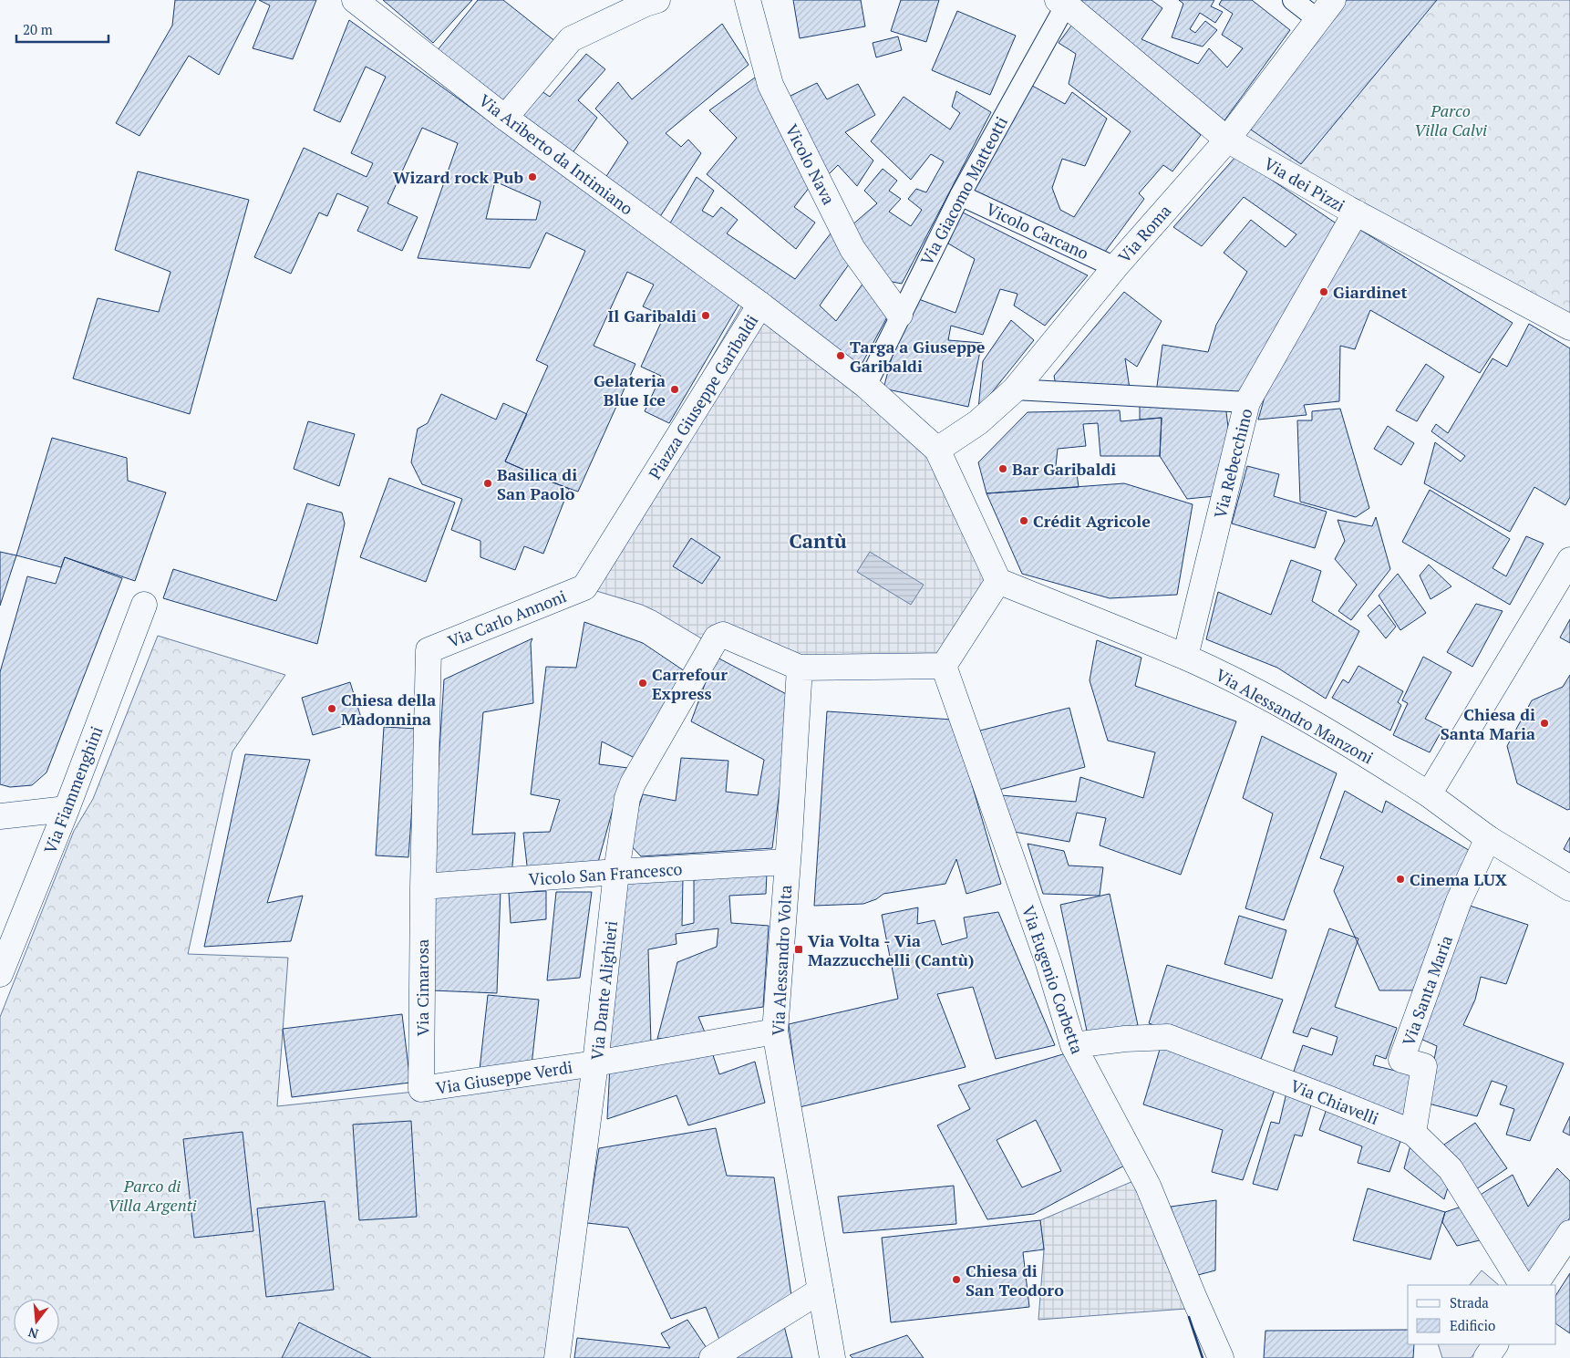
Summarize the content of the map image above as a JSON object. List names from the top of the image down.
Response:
{
  "streets": {
    "street": [
      "Via Ariberto da Intimiano",
      "Vicolo Nava",
      "Via dei Pizzi",
      "Via Giacomo Matteotti",
      "Vicolo Carcano",
      "Via Roma",
      "Piazza Giuseppe Garibaldi",
      "Via Rebecchino",
      "Via Carlo Annoni",
      "Via Alessandro Manzoni",
      "Via Fiammenghini",
      "Vicolo San Francesco",
      "Via Alessandro Volta",
      "Via Eugenio Corbetta",
      "Via Cimarosa",
      "Via Dante Alighieri",
      "Via Santa Maria",
      "Via Giuseppe Verdi",
      "Via Chiavelli"
    ]
  },
  "crossings": [
    ["Via Ariberto da Intimiano", "Piazza Giuseppe Garibaldi"],
    ["Vicolo Nava", "Via Giacomo Matteotti"],
    ["Via dei Pizzi", "Via Giacomo Matteotti"],
    ["Via dei Pizzi", "Via Roma"],
    ["Via dei Pizzi", "Via Rebecchino"],
    ["Via Giacomo Matteotti", "Vicolo Carcano"],
    ["Via Giacomo Matteotti", "Piazza Giuseppe Garibaldi"],
    ["Vicolo Carcano", "Via Roma"],
    ["Via Roma", "Piazza Giuseppe Garibaldi"],
    ["Piazza Giuseppe Garibaldi", "Via Carlo Annoni"],
    ["Piazza Giuseppe Garibaldi", "Via Alessandro Manzoni"],
    ["Via Rebecchino", "Via Alessandro Manzoni"],
    ["Via Carlo Annoni", "Via Cimarosa"],
    ["Via Alessandro Manzoni", "Via Santa Maria"],
    ["Vicolo San Francesco", "Via Alessandro Volta"],
    ["Vicolo San Francesco", "Via Cimarosa"],
    ["Vicolo San Francesco", "Via Dante Alighieri"],
    ["Via Alessandro Volta", "Via Dante Alighieri"],
    ["Via Alessandro Volta", "Via Giuseppe Verdi"],
    ["Via Eugenio Corbetta", "Via Chiavelli"],
    ["Via Cimarosa", "Via Giuseppe Verdi"],
    ["Via Dante Alighieri", "Via Giuseppe Verdi"],
    ["Via Santa Maria", "Via Chiavelli"]
  ],
  "districts": ["Cantù"],
  "parks": ["Parco Villa Calvi", "Parco di Villa Argenti"],
  "places": {
    "other": [
      "Wizard rock Pub",
      "Giardinet",
      "Il Garibaldi",
      "Targa a Giuseppe Garibaldi",
      "Gelateria Blue Ice",
      "Bar Garibaldi",
      "Basilica di San Paolo",
      "Crédit Agricole",
      "Carrefour Express",
      "Chiesa della Madonnina",
      "Chiesa di Santa Maria",
      "Cinema LUX",
      "Chiesa di San Teodoro"
    ],
    "transit": ["Via Volta - Via Mazzucchelli (Cantù)"]
  },
  "legend": ["Strada", "Edificio"],
  "scale_bar": "20 m",
  "north": "bottom"
}
